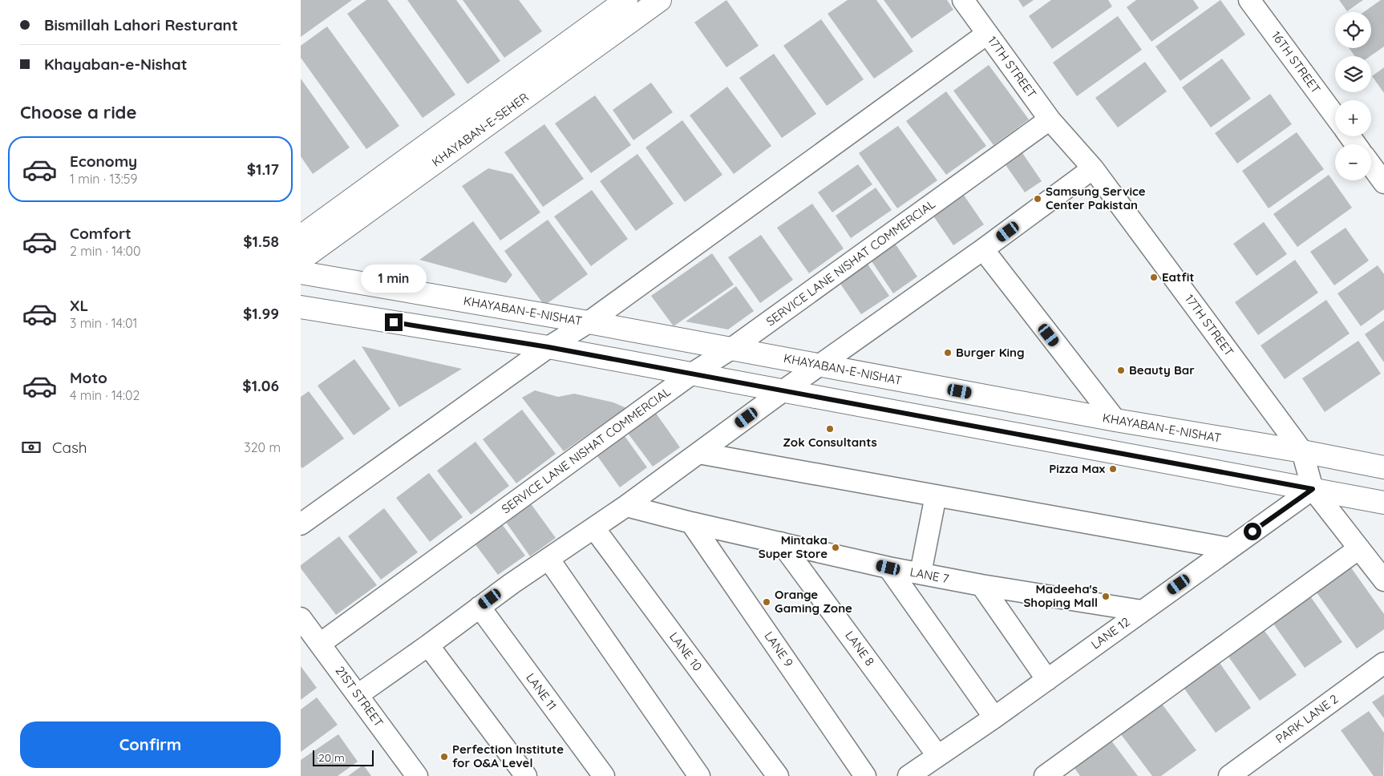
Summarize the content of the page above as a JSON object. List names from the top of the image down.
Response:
{
  "streets": {
    "street": [
      "16TH STREET",
      "17TH STREET",
      "KHAYABAN-E-SEHER",
      "SERVICE LANE NISHAT COMMERCIAL",
      "KHAYABAN-E-NISHAT",
      "LANE 7",
      "LANE 12",
      "LANE 8",
      "LANE 9",
      "LANE 10",
      "LANE 11",
      "21ST STREET",
      "PARK LANE 2"
    ]
  },
  "crossings": [
    ["17TH STREET", "SERVICE LANE NISHAT COMMERCIAL"],
    ["17TH STREET", "KHAYABAN-E-NISHAT"],
    ["17TH STREET", "LANE 12"],
    ["SERVICE LANE NISHAT COMMERCIAL", "KHAYABAN-E-NISHAT"],
    ["SERVICE LANE NISHAT COMMERCIAL", "21ST STREET"],
    ["LANE 7", "LANE 12"],
    ["LANE 7", "LANE 8"],
    ["LANE 7", "LANE 9"],
    ["LANE 12", "LANE 8"]
  ],
  "places": [
    "Samsung Service Center Pakistan",
    "Eatfit",
    "Burger King",
    "Beauty Bar",
    "Zok Consultants",
    "Pizza Max",
    "Mintaka Super Store",
    "Madeeha's Shoping Mall",
    "Orange Gaming Zone",
    "Perfection Institute for O&A Level"
  ],
  "scale_bar": "20 m",
  "page": {
    "banner": ["Bismillah Lahori Resturant", "Khayaban-e-Nishat"],
    "map_buttons": ["+", "−"],
    "heading": "Choose a ride",
    "list": [
      {
        "name": "Economy",
        "note": "1 min · 13:59",
        "value": "$1.17"
      },
      {
        "name": "Comfort",
        "note": "2 min · 14:00",
        "value": "$1.58"
      },
      {
        "name": "XL",
        "note": "3 min · 14:01",
        "value": "$1.99"
      },
      {
        "name": "Moto",
        "note": "4 min · 14:02",
        "value": "$1.06"
      }
    ],
    "bubble": "1 min",
    "pay": ["Cash", "320 m"],
    "buttons": "Confirm",
    "scale": "20 m"
  }
}
